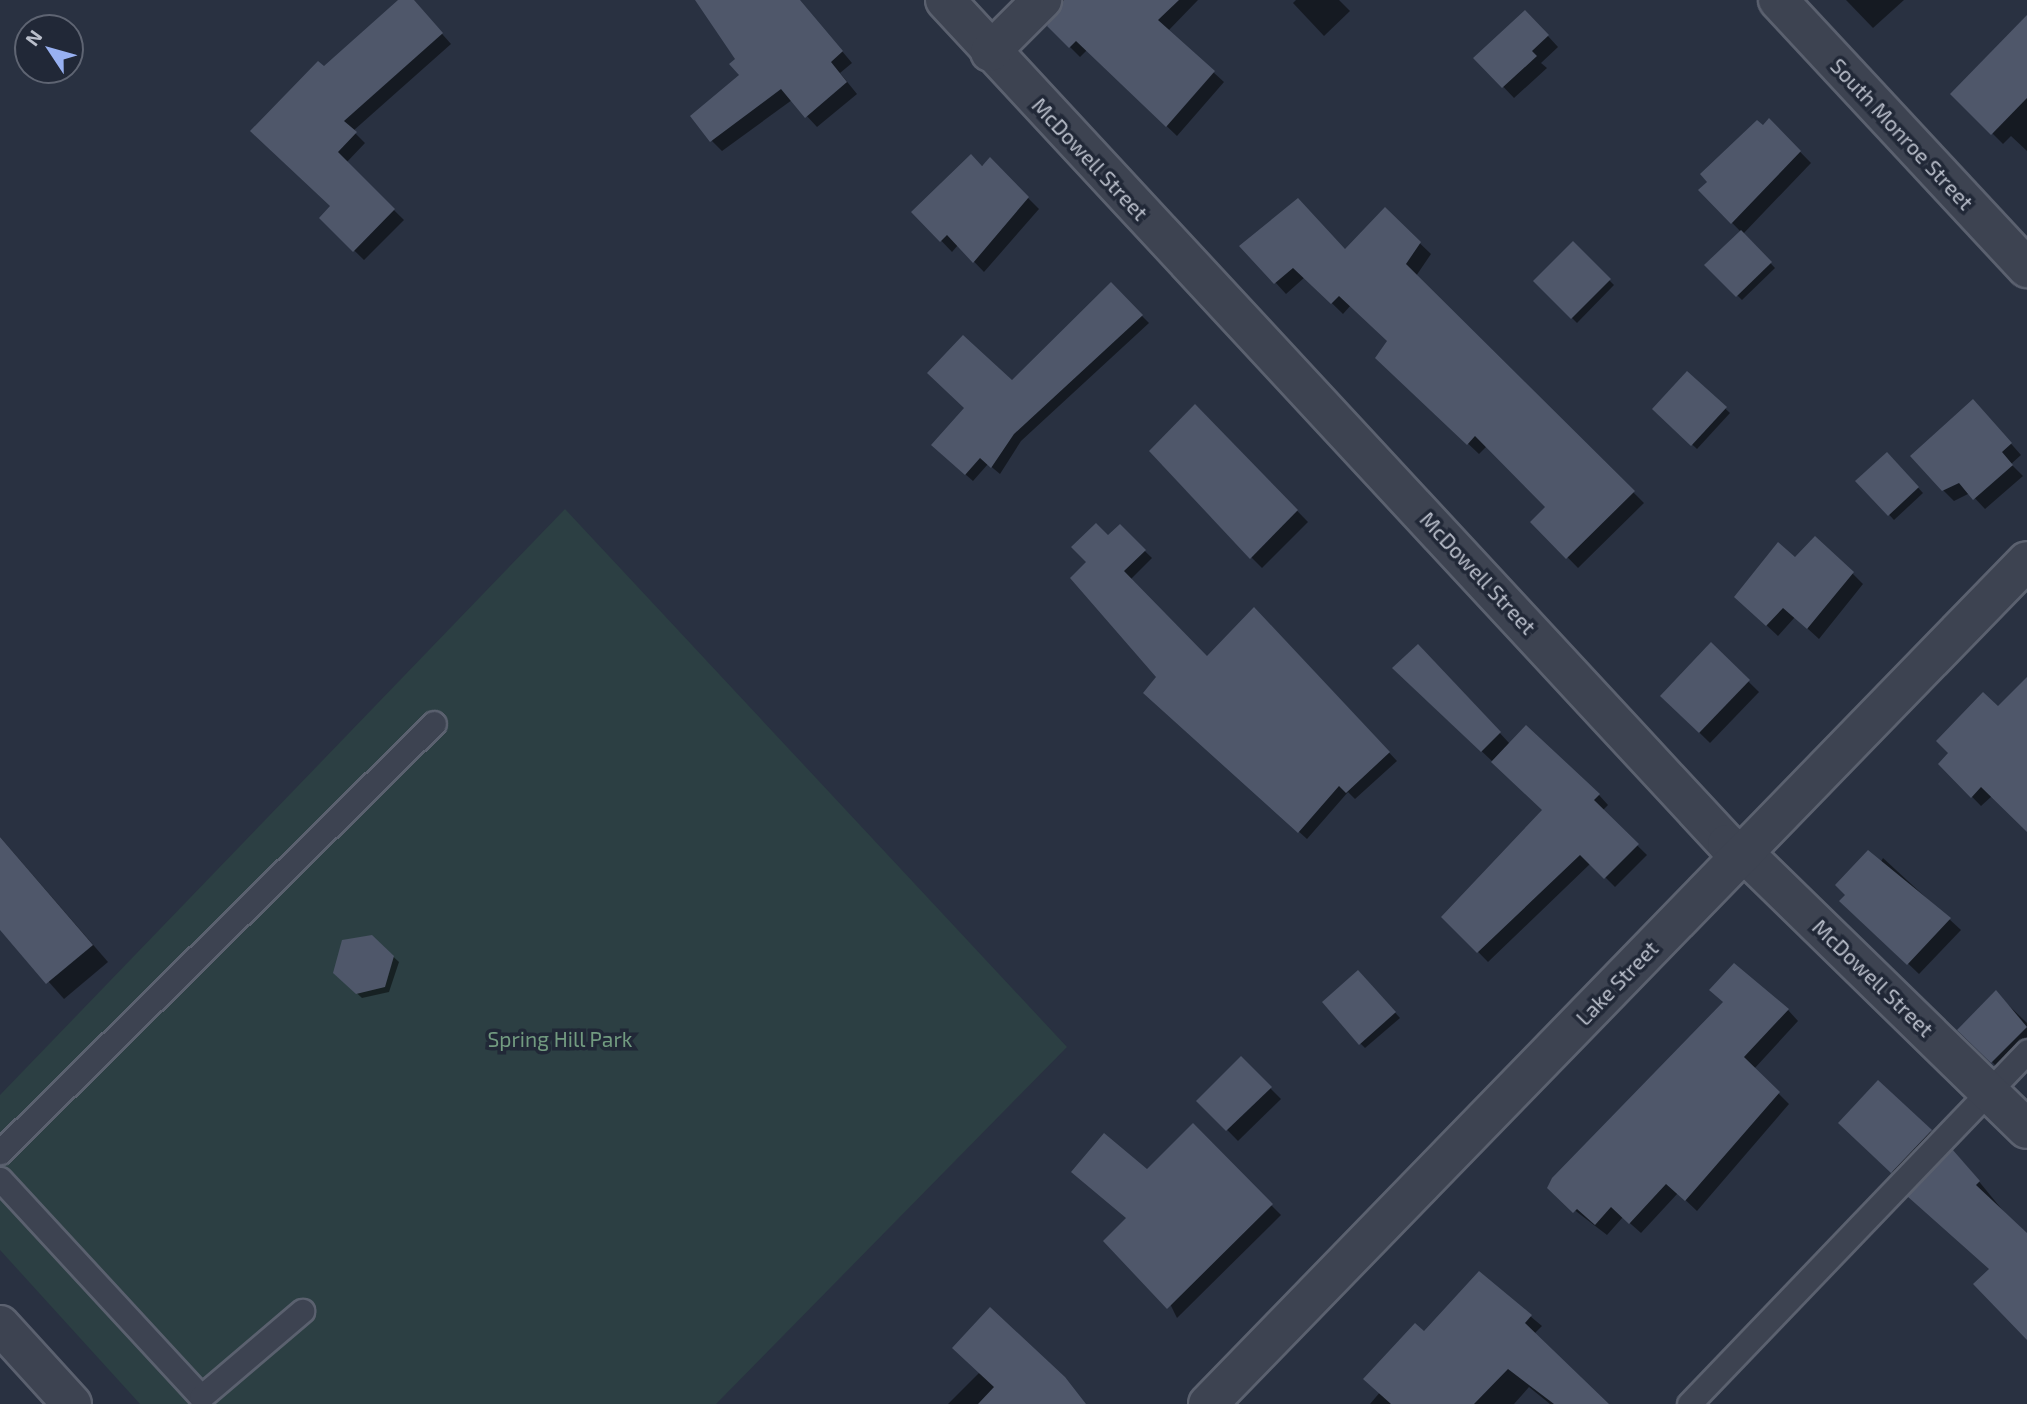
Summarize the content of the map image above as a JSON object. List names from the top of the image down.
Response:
{
  "streets": {
    "street": ["South Monroe Street", "McDowell Street", "Lake Street"]
  },
  "crossings": [
    ["McDowell Street", "Lake Street"]
  ],
  "parks": ["Spring Hill Park"],
  "north": "top left"
}
